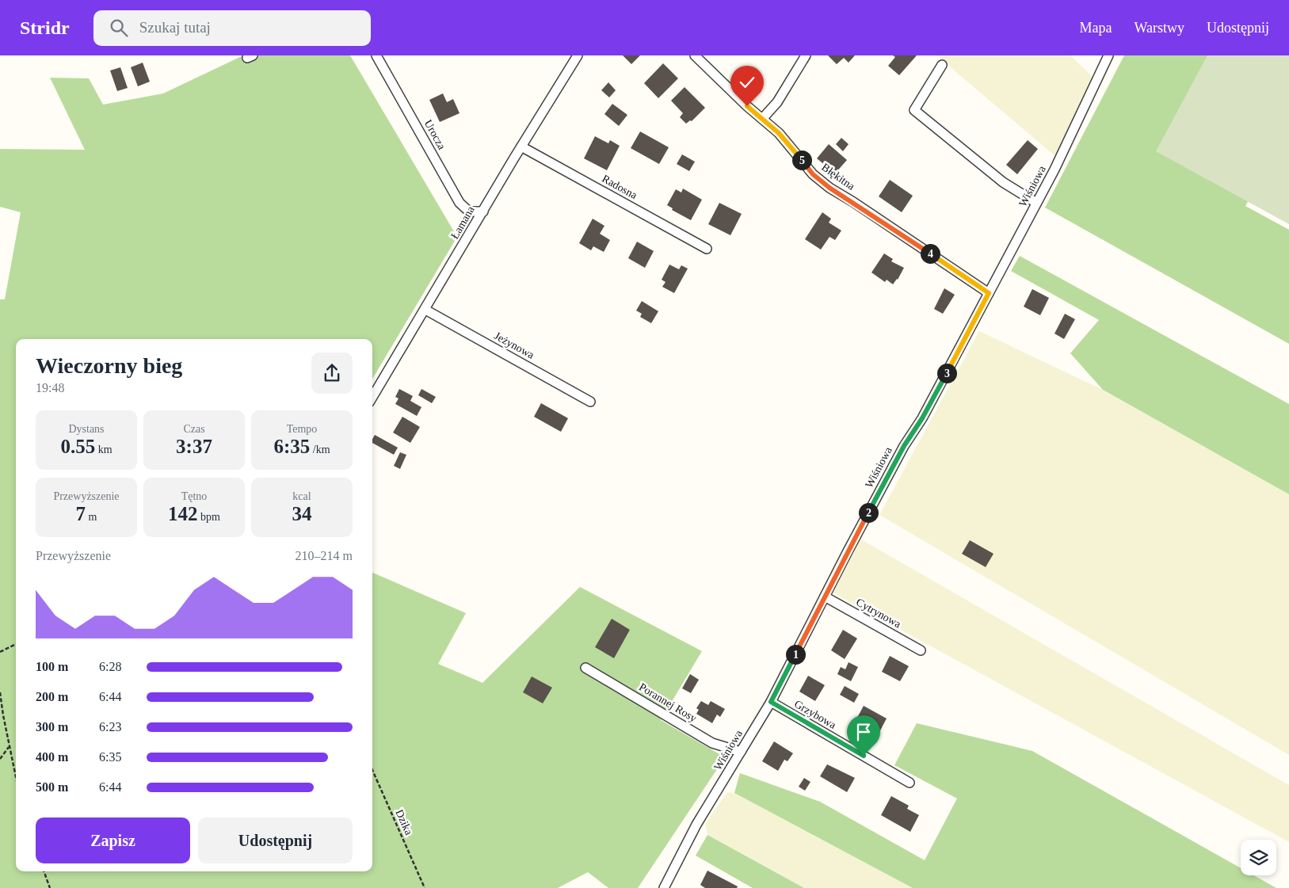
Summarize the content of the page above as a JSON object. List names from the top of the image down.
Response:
{
  "streets": {
    "street": [
      "Urocza",
      "Błękitna",
      "Wiśniowa",
      "Radosna",
      "Łamana",
      "Jeżynowa",
      "Cytrynowa",
      "Porannej Rosy",
      "Grzybowa"
    ],
    "path": ["Dzika"]
  },
  "crossings": [
    ["Urocza", "Łamana"],
    ["Błękitna", "Wiśniowa"],
    ["Wiśniowa", "Cytrynowa"],
    ["Wiśniowa", "Porannej Rosy"],
    ["Wiśniowa", "Grzybowa"],
    ["Radosna", "Łamana"],
    ["Łamana", "Jeżynowa"]
  ],
  "page": {
    "header": "Stridr",
    "search": "Szukaj tutaj",
    "nav": ["Mapa", "Warstwy", "Udostępnij"],
    "pins": [
      "5",
      "4",
      "3",
      "2",
      "1"
    ],
    "heading": ["Wieczorny bieg", "19:48"],
    "stats": [
      ["Dystans", "0.55 km"],
      ["Czas", "3:37"],
      ["Tempo", "6:35 /km"],
      ["Przewyższenie", "7 m"],
      ["Tętno", "142 bpm"],
      ["kcal", "34"]
    ],
    "chart": ["Przewyższenie", "210–214 m"],
    "list": [
      {
        "name": "100 m",
        "note": "6:28"
      },
      {
        "name": "200 m",
        "note": "6:44"
      },
      {
        "name": "300 m",
        "note": "6:23"
      },
      {
        "name": "400 m",
        "note": "6:35"
      },
      {
        "name": "500 m",
        "note": "6:44"
      }
    ],
    "buttons": ["Zapisz", "Udostępnij"]
  }
}
